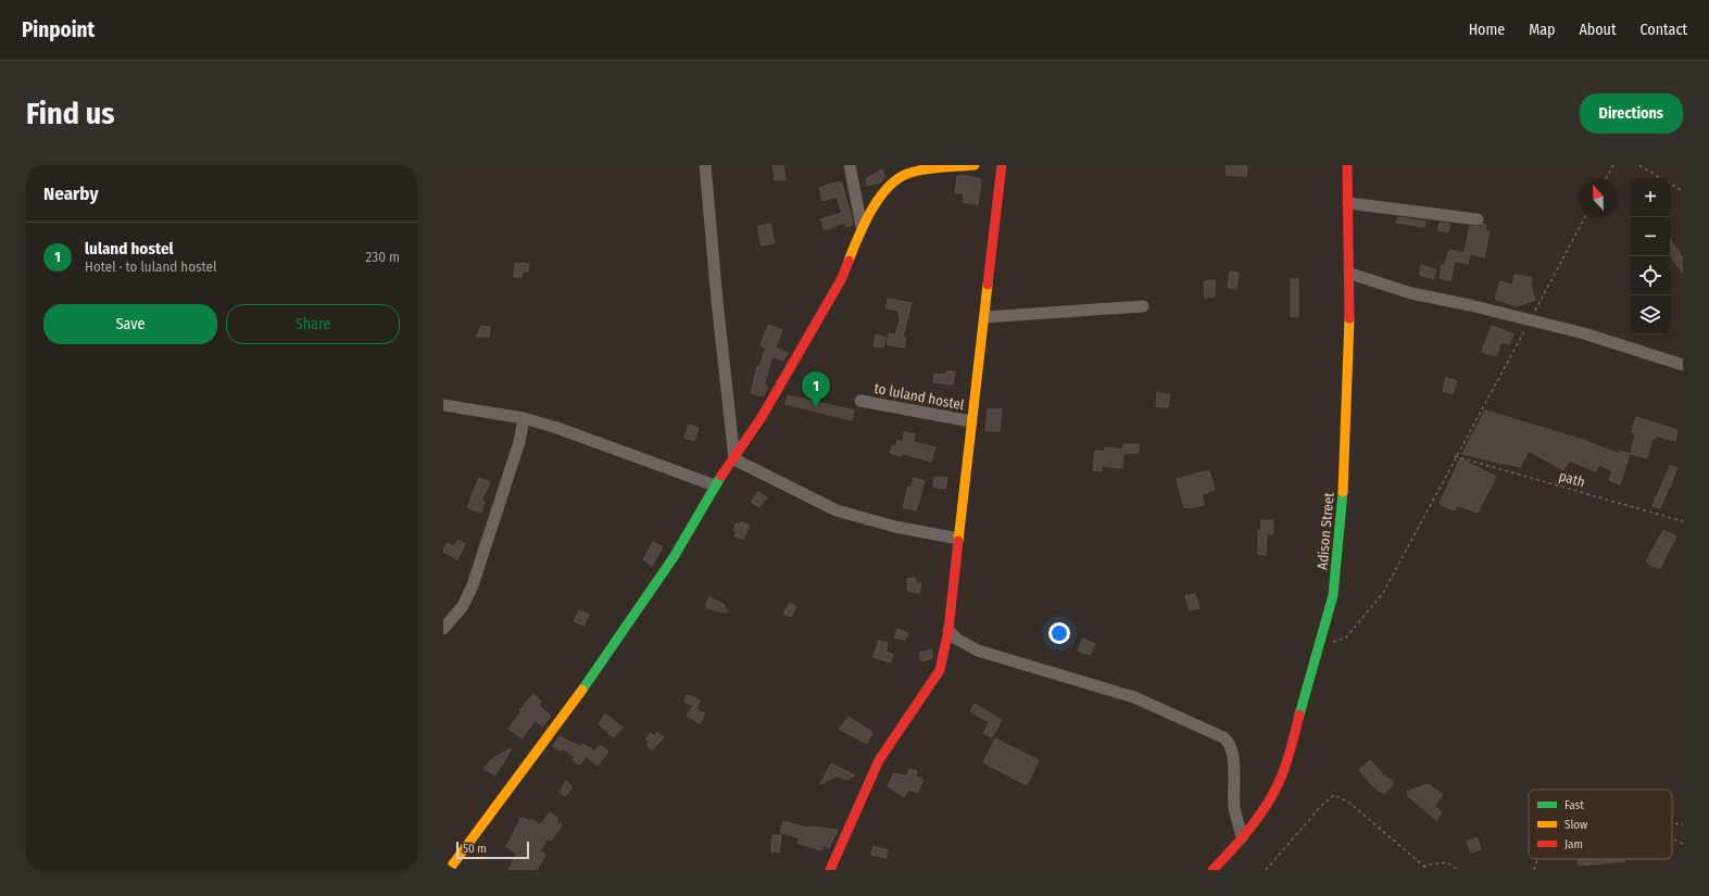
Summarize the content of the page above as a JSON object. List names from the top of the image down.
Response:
{
  "streets": {
    "street": ["to luland hostel", "Adison Street"],
    "path": ["path"]
  },
  "legend": ["Fast", "Slow", "Jam"],
  "scale_bar": "50 m",
  "north": "top",
  "page": {
    "header": "Pinpoint",
    "nav": [
      "Home",
      "Map",
      "About",
      "Contact"
    ],
    "buttons": [
      "Directions",
      ["Save", "Share"]
    ],
    "title": "Find us",
    "heading": "Nearby",
    "map_buttons": ["+", "−"],
    "list": [
      {
        "mark": "1",
        "name": "luland hostel",
        "note": "Hotel · to luland hostel",
        "value": "230 m"
      }
    ],
    "pins": "1",
    "scale": "50 m"
  }
}
